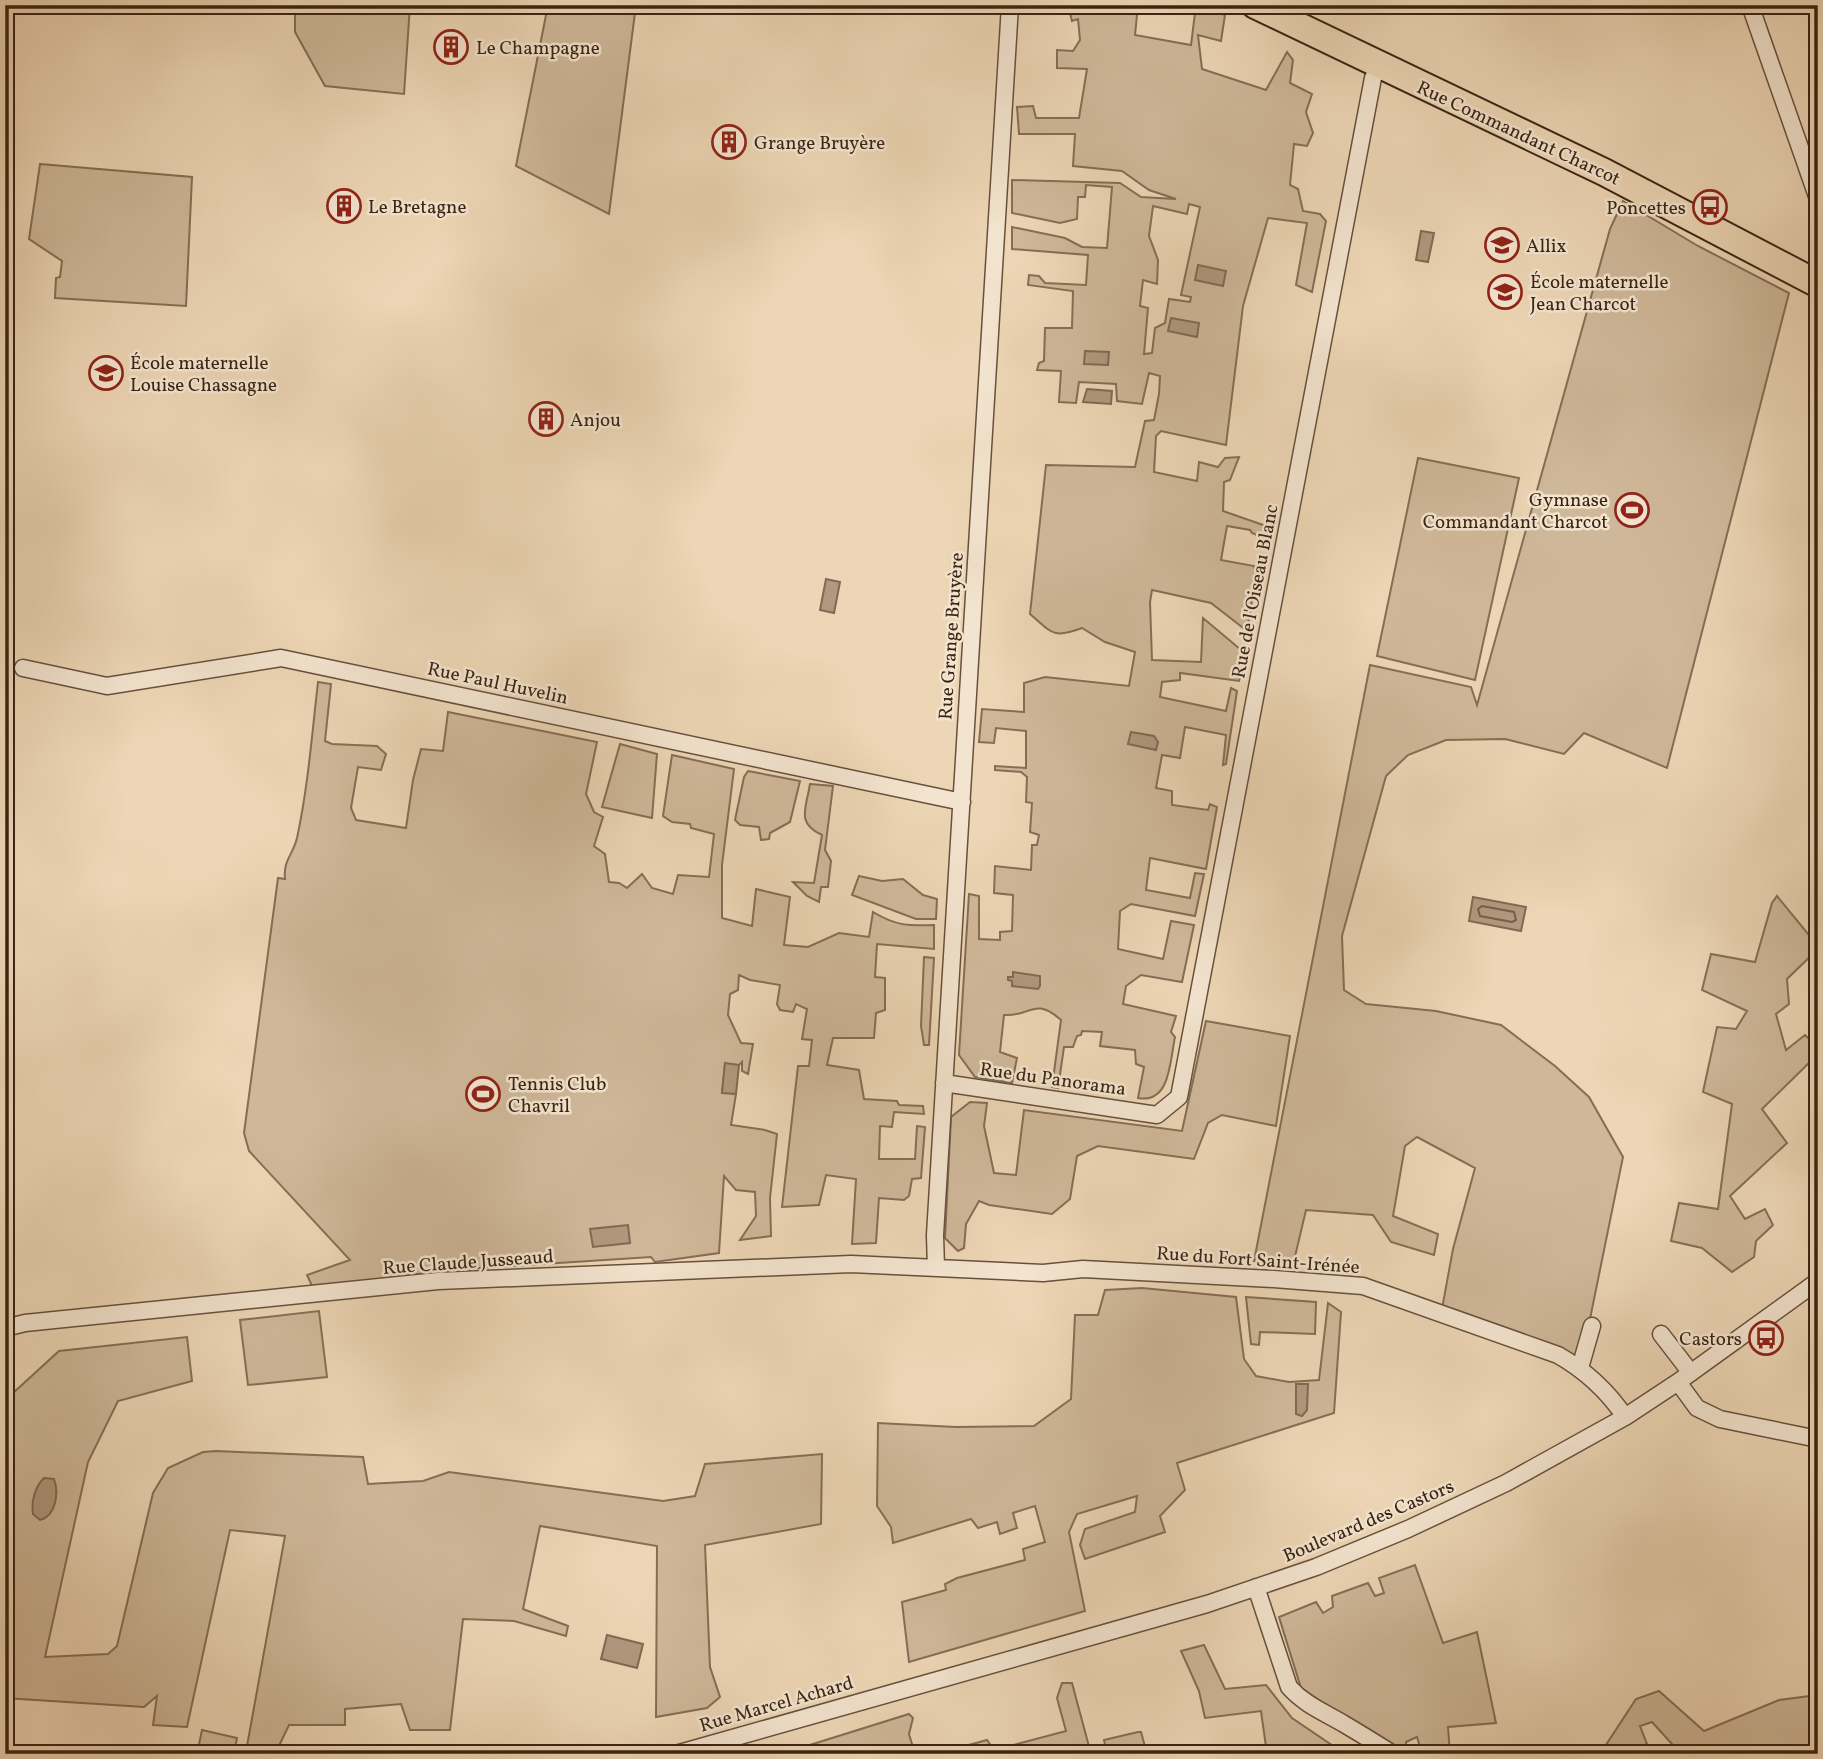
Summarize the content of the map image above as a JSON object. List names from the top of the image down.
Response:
{
  "streets": {
    "main road": ["Rue Commandant Charcot"],
    "street": [
      "Rue de l'Oiseau Blanc",
      "Rue Grange Bruyère",
      "Rue Paul Huvelin",
      "Rue du Panorama",
      "Rue du Fort Saint-Irénée",
      "Rue Claude Jusseaud",
      "Boulevard des Castors",
      "Rue Marcel Achard"
    ]
  },
  "crossings": [
    ["Rue Commandant Charcot", "Rue de l'Oiseau Blanc"],
    ["Rue de l'Oiseau Blanc", "Rue du Panorama"],
    ["Rue Grange Bruyère", "Rue Paul Huvelin"],
    ["Rue Grange Bruyère", "Rue du Panorama"],
    ["Rue Grange Bruyère", "Rue du Fort Saint-Irénée"],
    ["Rue Grange Bruyère", "Rue Claude Jusseaud"],
    ["Rue du Fort Saint-Irénée", "Rue Claude Jusseaud"],
    ["Rue du Fort Saint-Irénée", "Boulevard des Castors"],
    ["Boulevard des Castors", "Rue Marcel Achard"]
  ],
  "places": {
    "building": [
      "Le Champagne",
      "Grange Bruyère",
      "Le Bretagne",
      "Anjou"
    ],
    "bus stop": ["Poncettes", "Castors"],
    "school or university": ["Allix", "École maternelle Jean Charcot", "École maternelle Louise Chassagne"],
    "sports": ["Gymnase Commandant Charcot", "Tennis Club Chavril"]
  }
}
